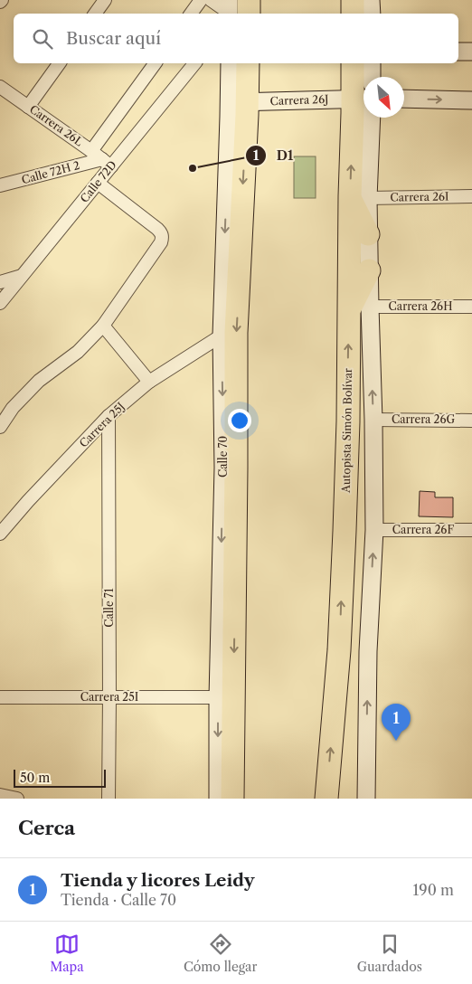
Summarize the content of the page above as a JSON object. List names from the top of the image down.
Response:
{
  "streets": {
    "highway": ["Autopista Simón Bolívar"],
    "street": [
      "Carrera 26J",
      "Carrera 26L",
      "Calle 72H 2",
      "Calle 72D",
      "Carrera 26I",
      "Carrera 26H",
      "Carrera 26G",
      "Carrera 25J",
      "Calle 70",
      "Carrera 26F",
      "Calle 71",
      "Carrera 25I"
    ]
  },
  "crossings": [
    ["Carrera 26J", "Calle 70"],
    ["Carrera 26L", "Calle 72H 2"],
    ["Carrera 26L", "Calle 72D"],
    ["Calle 72H 2", "Calle 72D"],
    ["Carrera 26I", "Autopista Simón Bolívar"],
    ["Carrera 26H", "Autopista Simón Bolívar"],
    ["Carrera 25J", "Calle 70"],
    ["Carrera 25J", "Calle 71"],
    ["Calle 70", "Carrera 25I"],
    ["Calle 71", "Carrera 25I"]
  ],
  "places": ["D1"],
  "scale_bar": "50 m",
  "north": "bottom right",
  "page": {
    "search": "Buscar aquí",
    "pins": "1",
    "scale": "50 m",
    "heading": "Cerca",
    "list": [
      {
        "mark": "1",
        "name": "Tienda y licores Leidy",
        "note": "Tienda · Calle 70",
        "value": "190 m"
      }
    ],
    "nav": ["Mapa", "Cómo llegar", "Guardados"]
  }
}
